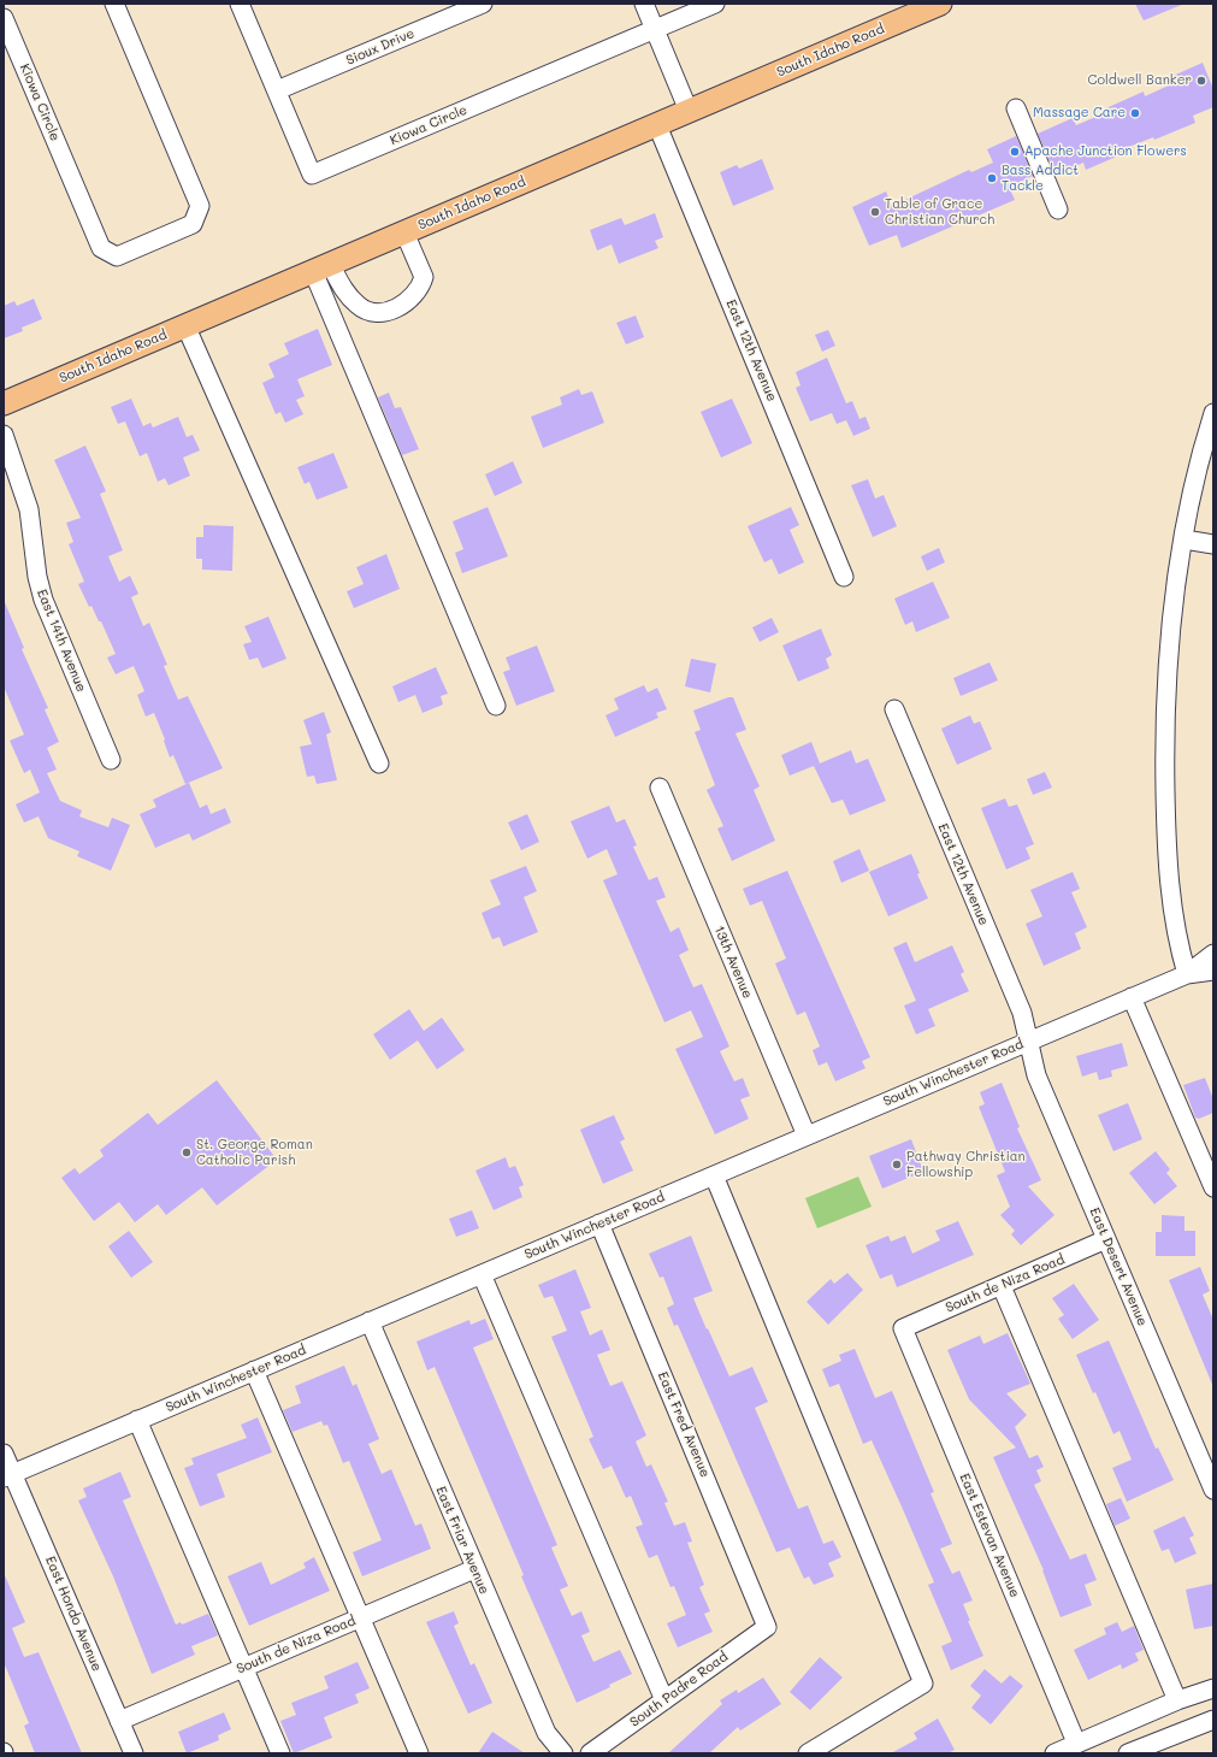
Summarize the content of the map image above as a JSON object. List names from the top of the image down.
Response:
{
  "streets": {
    "main road": ["South Idaho Road"],
    "street": [
      "Sioux Drive",
      "Kiowa Circle",
      "East 12th Avenue",
      "East 14th Avenue",
      "13th Avenue",
      "South Winchester Road",
      "East Desert Avenue",
      "South de Niza Road",
      "East Fred Avenue",
      "East Estevan Avenue",
      "East Friar Avenue",
      "East Hondo Avenue",
      "South Padre Road"
    ]
  },
  "crossings": [
    ["Sioux Drive", "Kiowa Circle"],
    ["South Idaho Road", "East 12th Avenue"],
    ["East 12th Avenue", "South Winchester Road"],
    ["East 12th Avenue", "East Desert Avenue"],
    ["13th Avenue", "South Winchester Road"],
    ["South Winchester Road", "East Desert Avenue"],
    ["South Winchester Road", "East Fred Avenue"],
    ["South Winchester Road", "East Friar Avenue"],
    ["South Winchester Road", "East Hondo Avenue"],
    ["East Desert Avenue", "South de Niza Road"],
    ["South de Niza Road", "East Estevan Avenue"],
    ["South de Niza Road", "East Friar Avenue"],
    ["South de Niza Road", "East Hondo Avenue"],
    ["East Fred Avenue", "South Padre Road"]
  ],
  "places": [
    "Coldwell Banker",
    "Massage Care",
    "Apache Junction Flowers",
    "Bass Addict Tackle",
    "Table of Grace Christian Church",
    "St. George Roman Catholic Parish",
    "Pathway Christian Fellowship"
  ]
}
